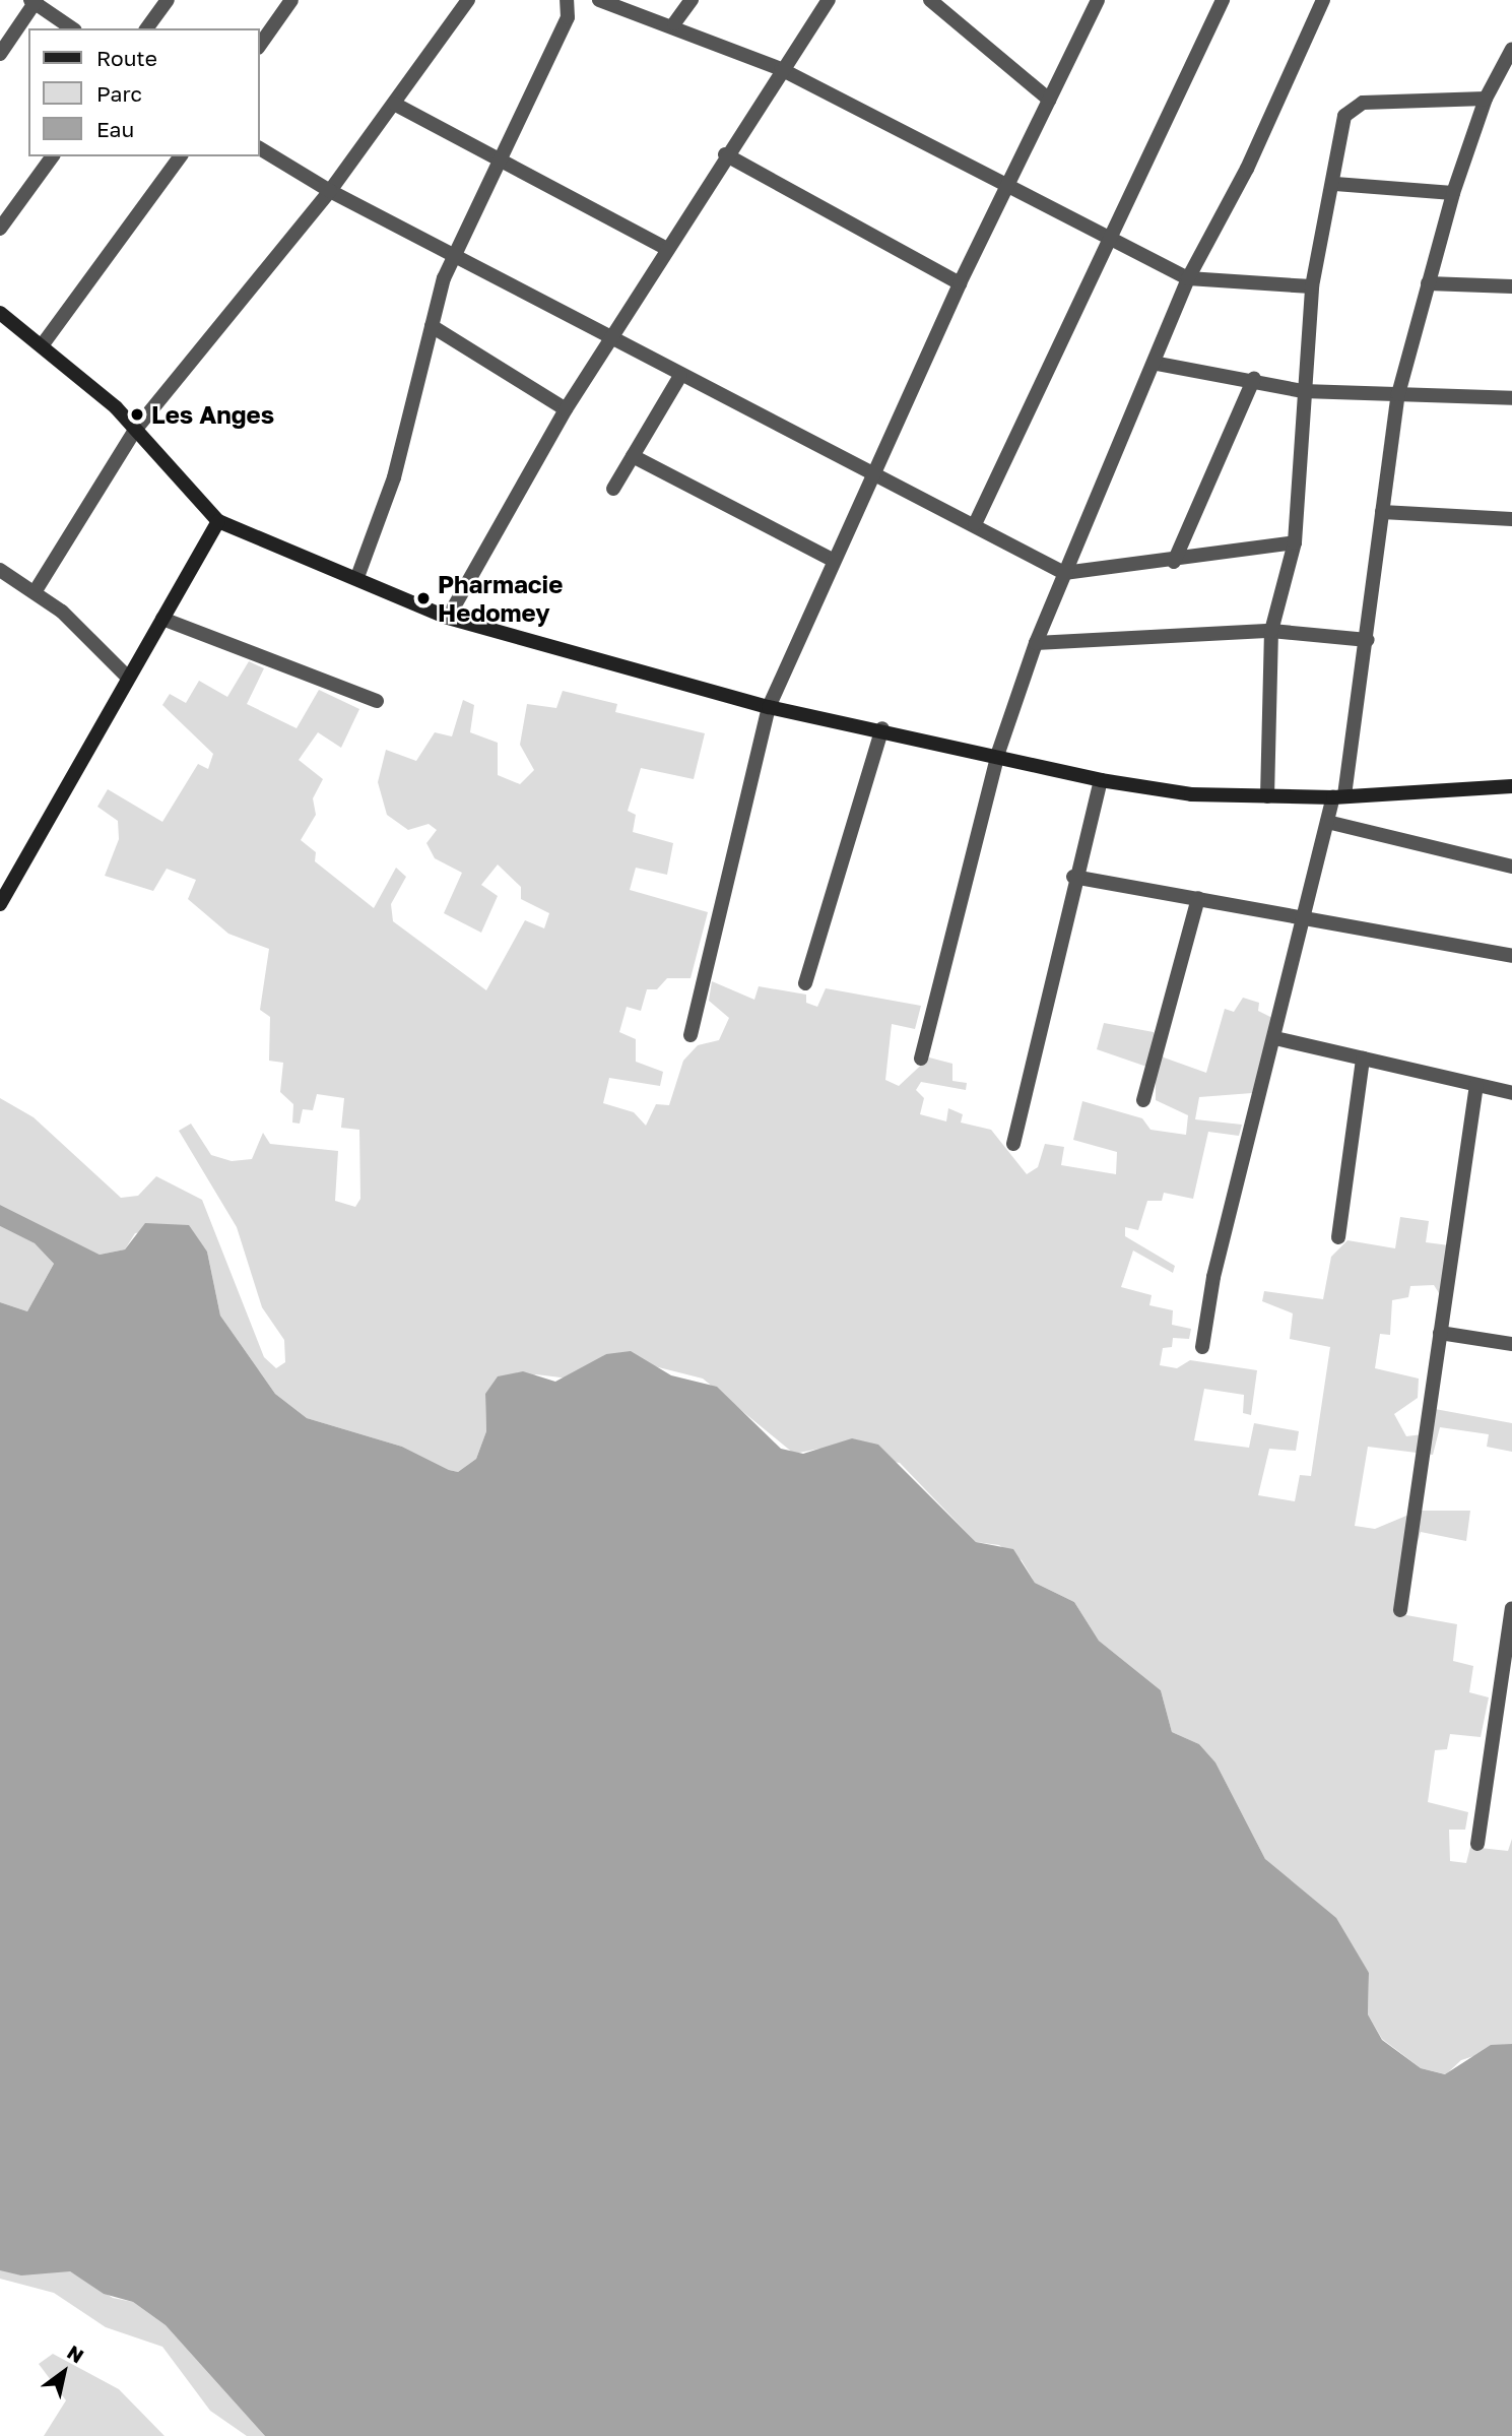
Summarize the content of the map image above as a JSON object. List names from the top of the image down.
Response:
{
  "places": ["Les Anges", "Pharmacie Hedomey"],
  "legend": ["Route", "Parc", "Eau"],
  "north": "top right"
}
